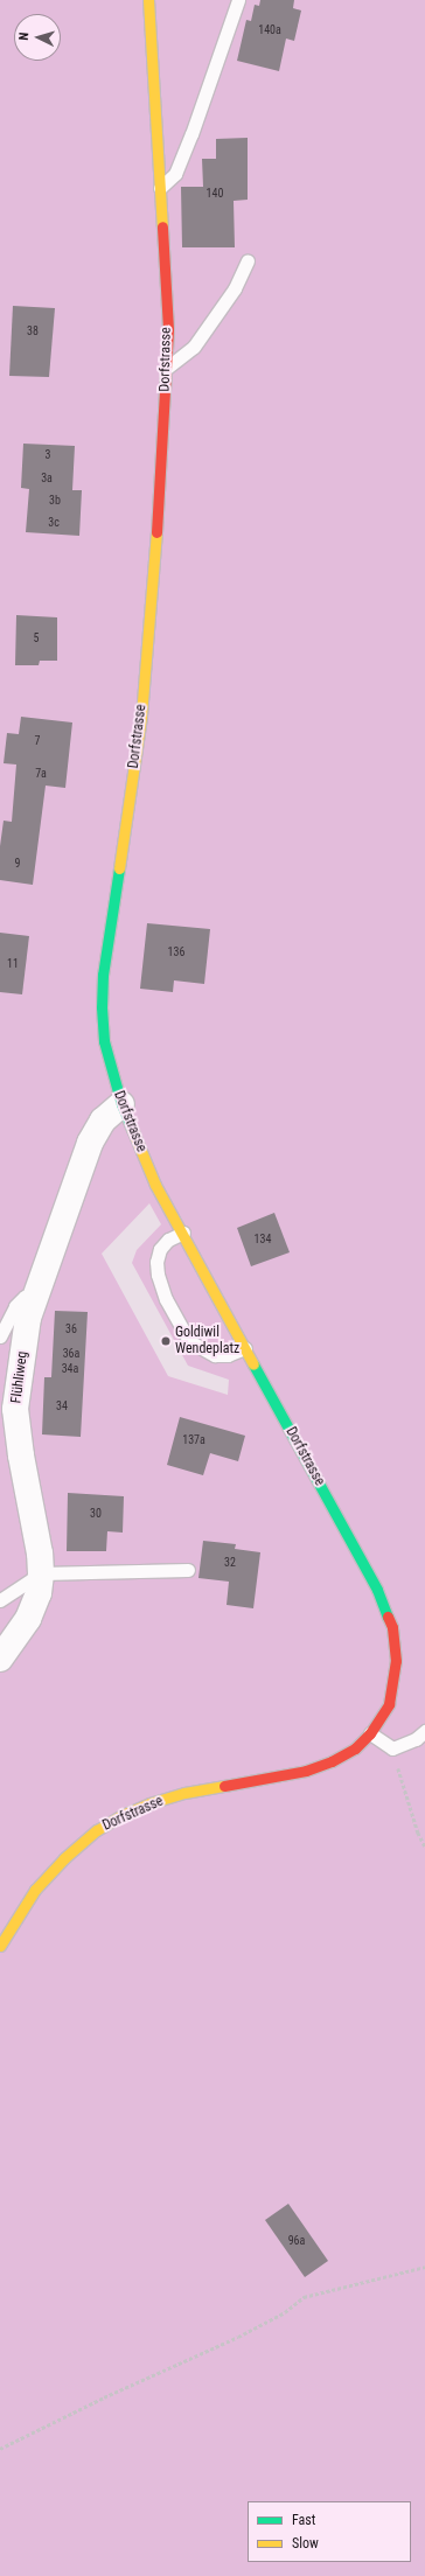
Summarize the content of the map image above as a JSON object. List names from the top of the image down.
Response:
{
  "streets": {
    "street": ["Dorfstrasse", "Flühliweg"]
  },
  "crossings": [
    ["Dorfstrasse", "Flühliweg"]
  ],
  "places": ["Goldiwil Wendeplatz"],
  "house_numbers": [
    "140a",
    "140",
    "38",
    "3",
    "3a",
    "3b",
    "3c",
    "5",
    "7",
    "7a",
    "9",
    "136",
    "11",
    "134",
    "36",
    "36a",
    "34a",
    "34",
    "137a",
    "30",
    "32",
    "96a"
  ],
  "legend": ["Fast", "Slow"],
  "north": "left"
}
